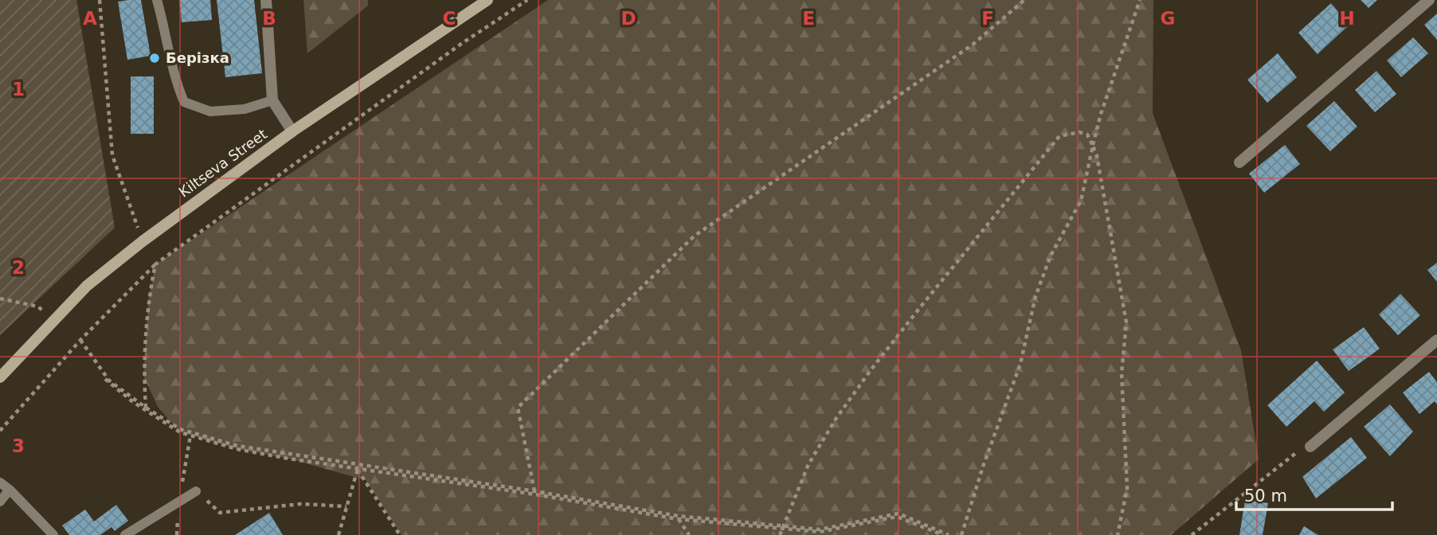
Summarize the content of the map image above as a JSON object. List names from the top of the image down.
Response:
{
  "streets": {
    "main road": ["Kiltseva Street"]
  },
  "places": ["Берізка"],
  "scale_bar": "50 m",
  "grid": {
    "columns": [
      "A",
      "B",
      "C",
      "D",
      "E",
      "F",
      "G",
      "H"
    ],
    "rows": ["1", "2", "3"]
  }
}
